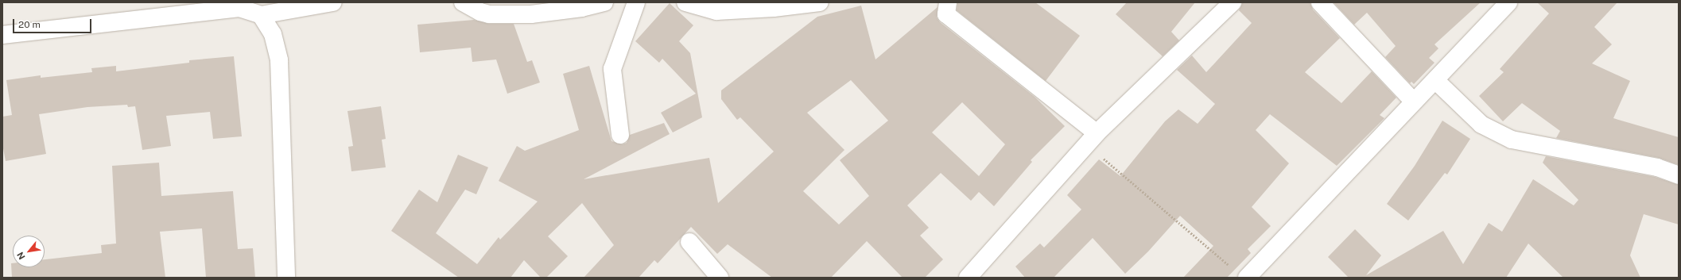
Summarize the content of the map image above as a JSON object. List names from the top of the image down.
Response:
{
  "scale_bar": "20 m",
  "north": "bottom left"
}
